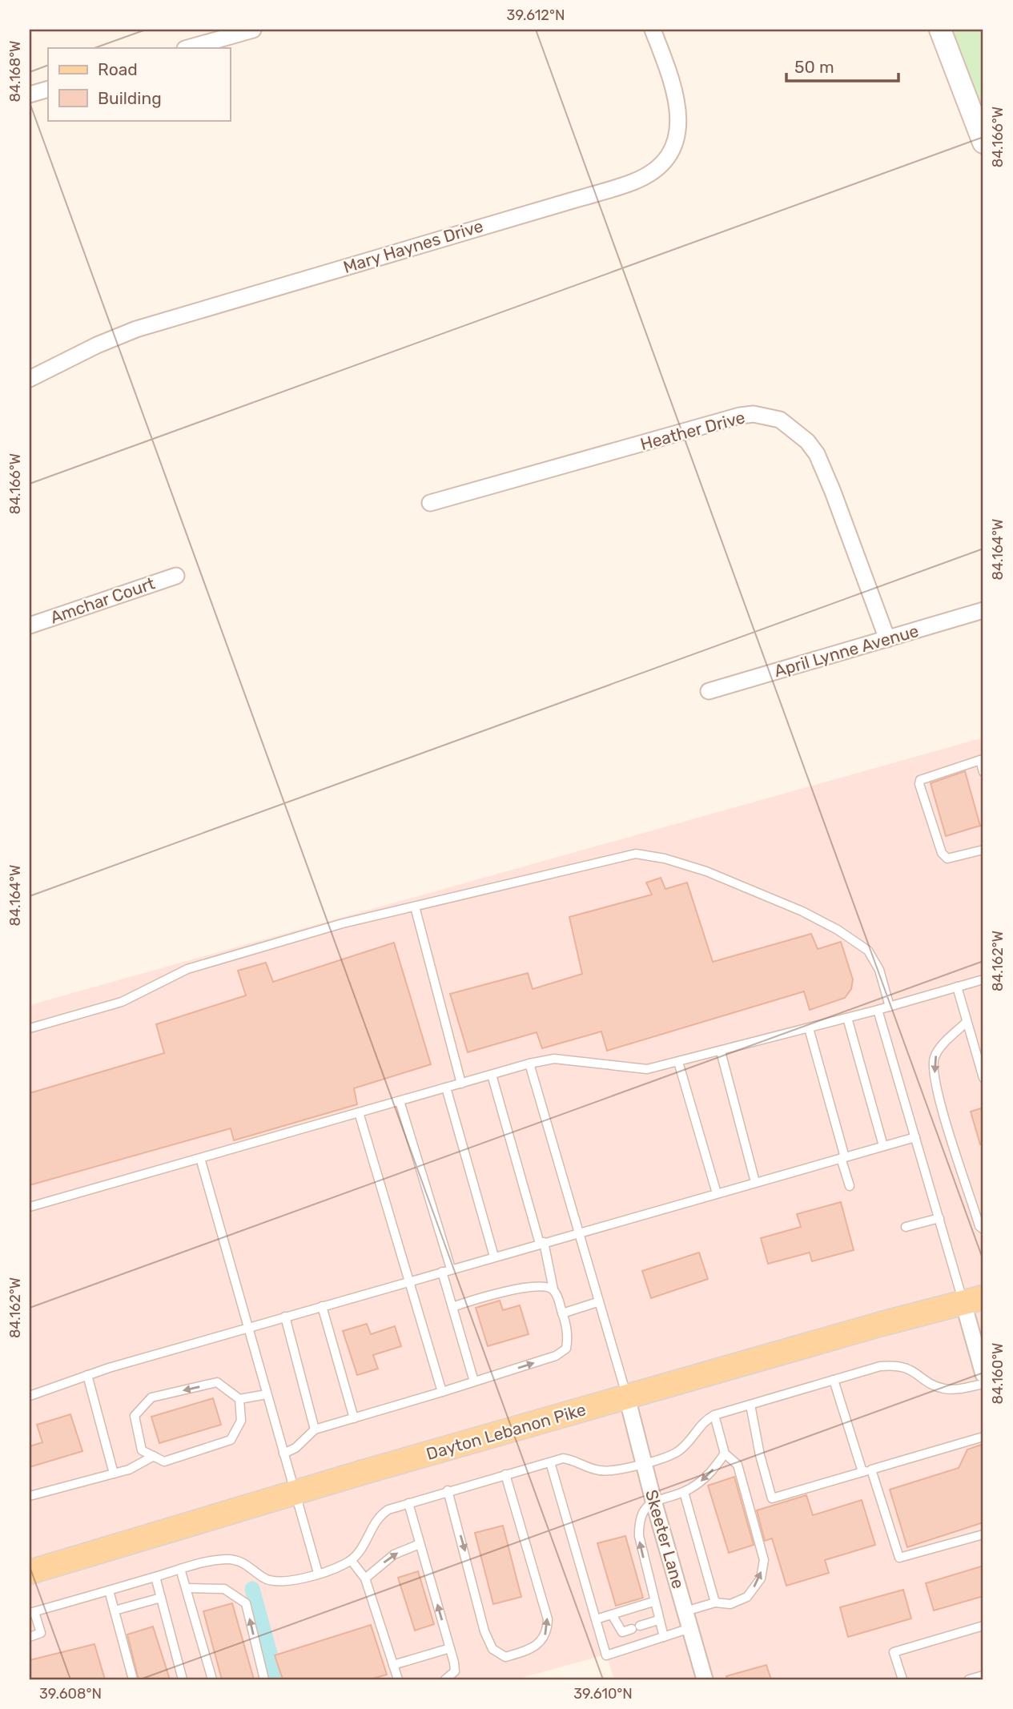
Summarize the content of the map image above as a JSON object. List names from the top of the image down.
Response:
{
  "streets": {
    "main road": ["Dayton Lebanon Pike"],
    "street": [
      "Mary Haynes Drive",
      "Heather Drive",
      "Amchar Court",
      "April Lynne Avenue",
      "Skeeter Lane"
    ]
  },
  "crossings": [
    ["Heather Drive", "April Lynne Avenue"],
    ["Dayton Lebanon Pike", "Skeeter Lane"]
  ],
  "legend": ["Road", "Building"],
  "scale_bar": "50 m",
  "coordinates": [
    "39.612°N",
    "84.168°W",
    "84.166°W",
    "84.164°W",
    "84.162°W",
    "84.160°W",
    "39.608°N",
    "39.610°N"
  ]
}
